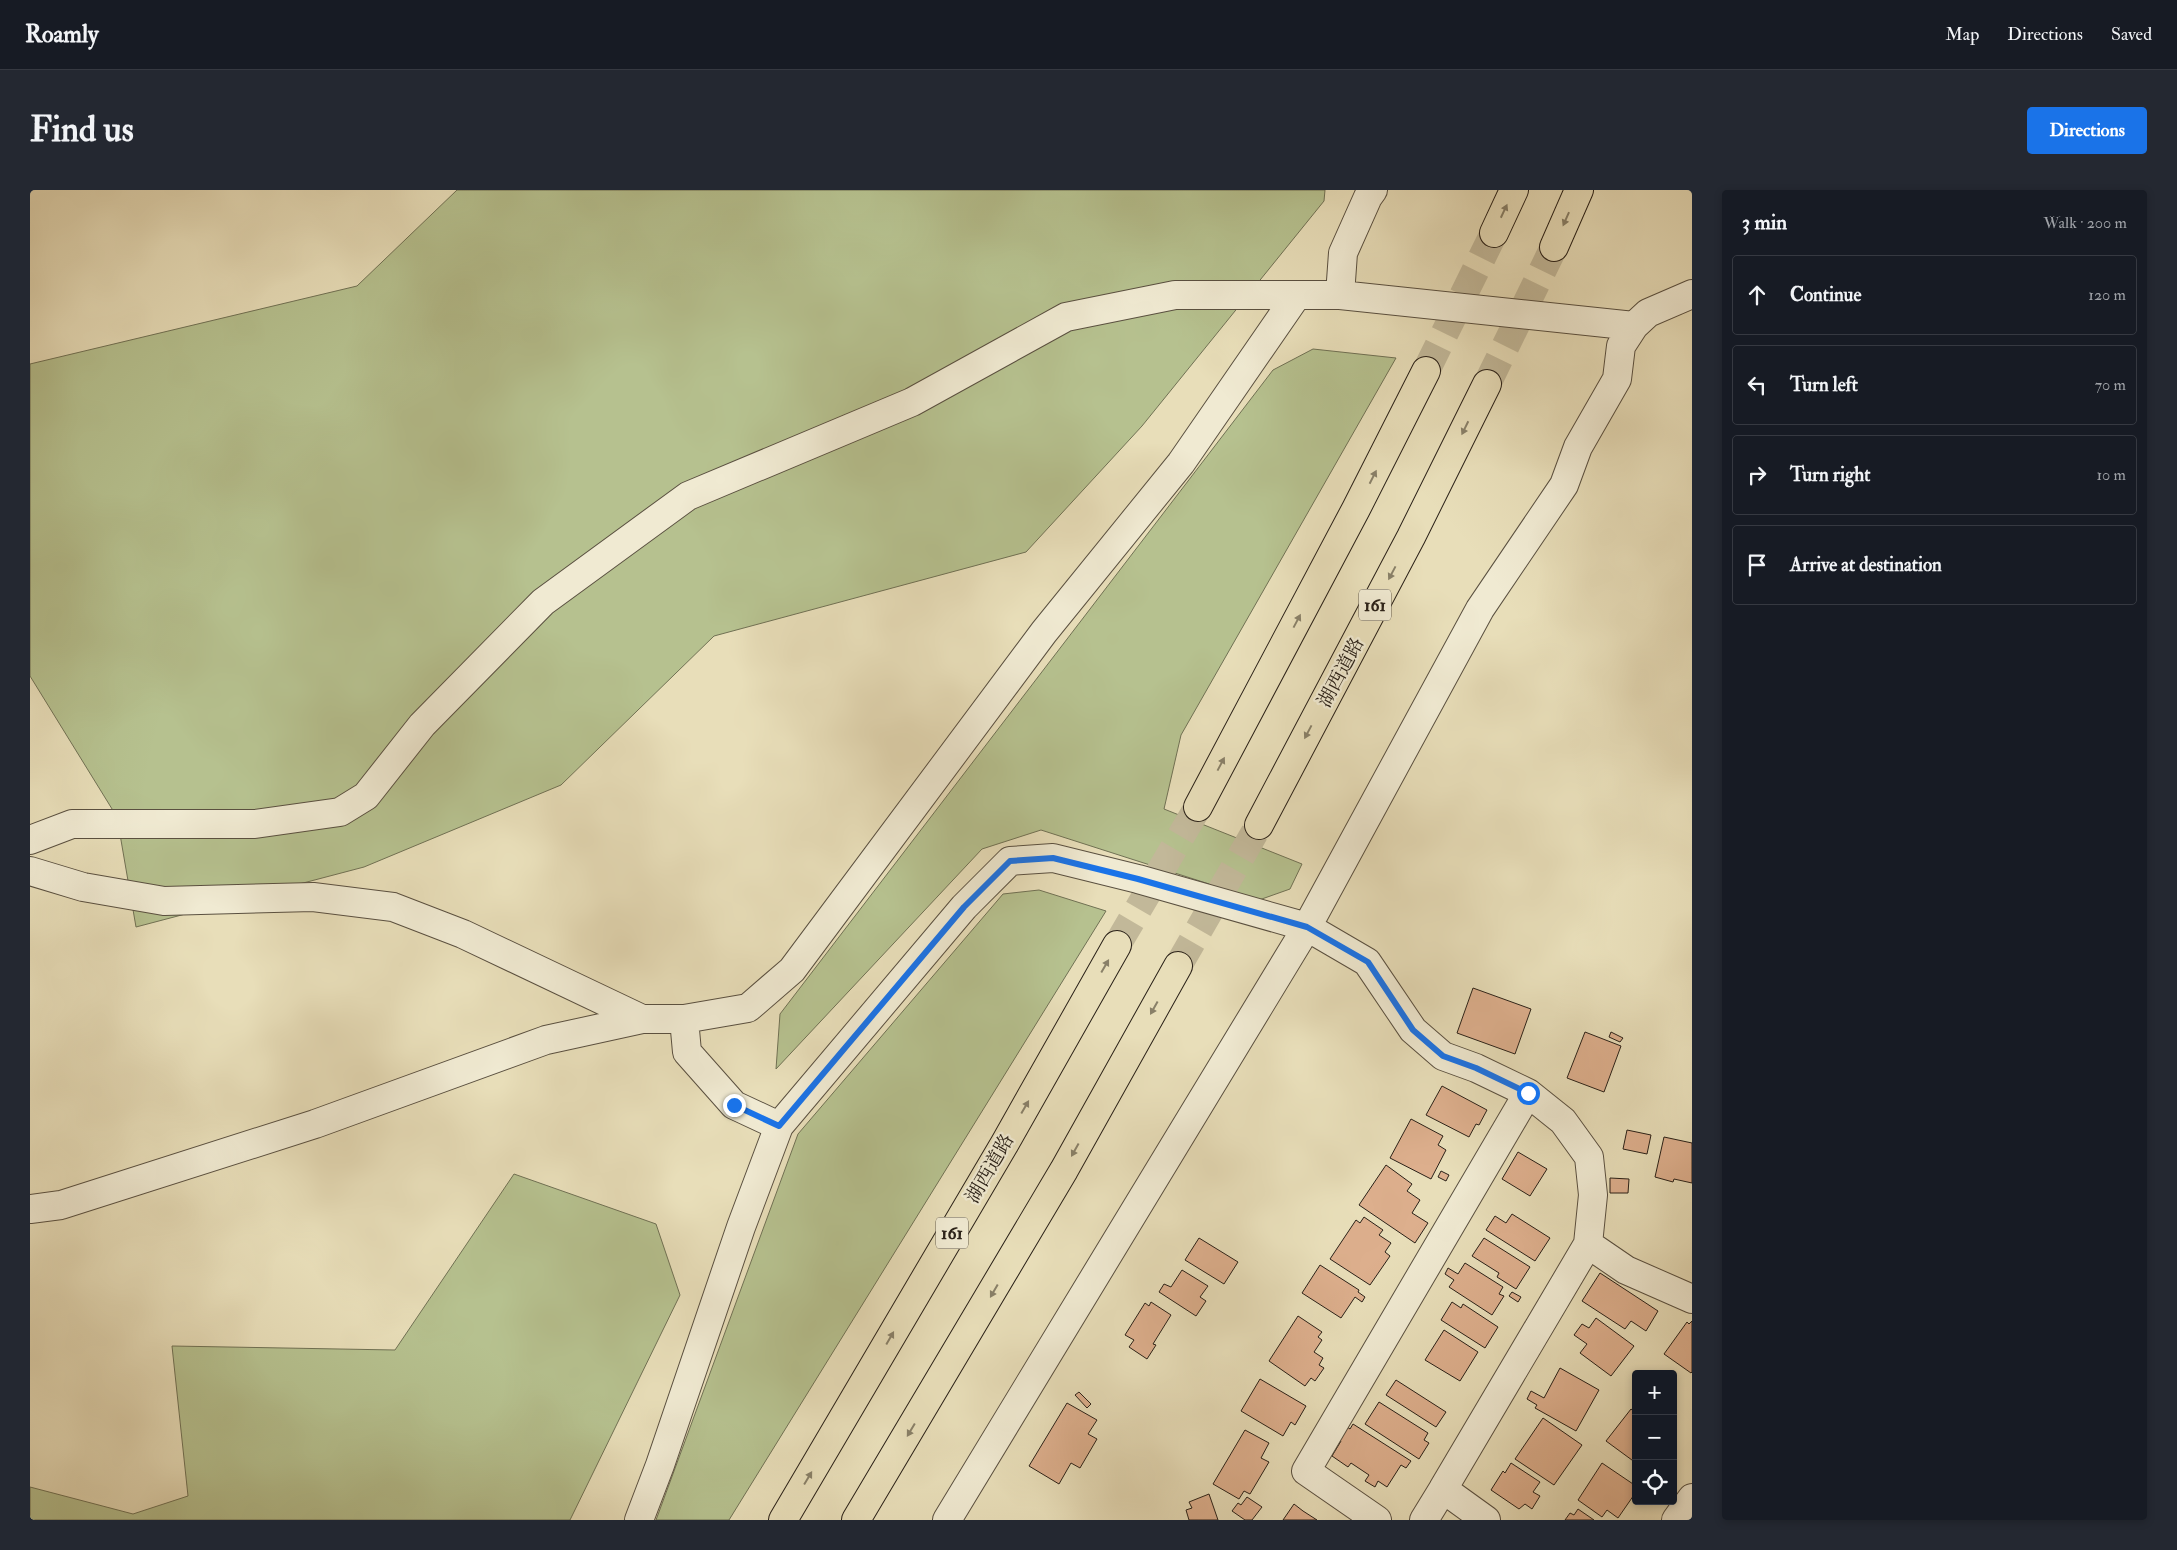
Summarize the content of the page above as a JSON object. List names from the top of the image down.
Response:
{
  "streets": {
    "highway": ["161", "湖西道路"]
  },
  "page": {
    "header": "Roamly",
    "nav": ["Map", "Directions", "Saved"],
    "buttons": "Directions",
    "title": "Find us",
    "heading": ["3 min", "Walk · 200 m"],
    "list": [
      ["Continue", "120 m"],
      ["Turn left", "70 m"],
      ["Turn right", "10 m"],
      "Arrive at destination"
    ],
    "map_buttons": ["+", "−"]
  }
}
